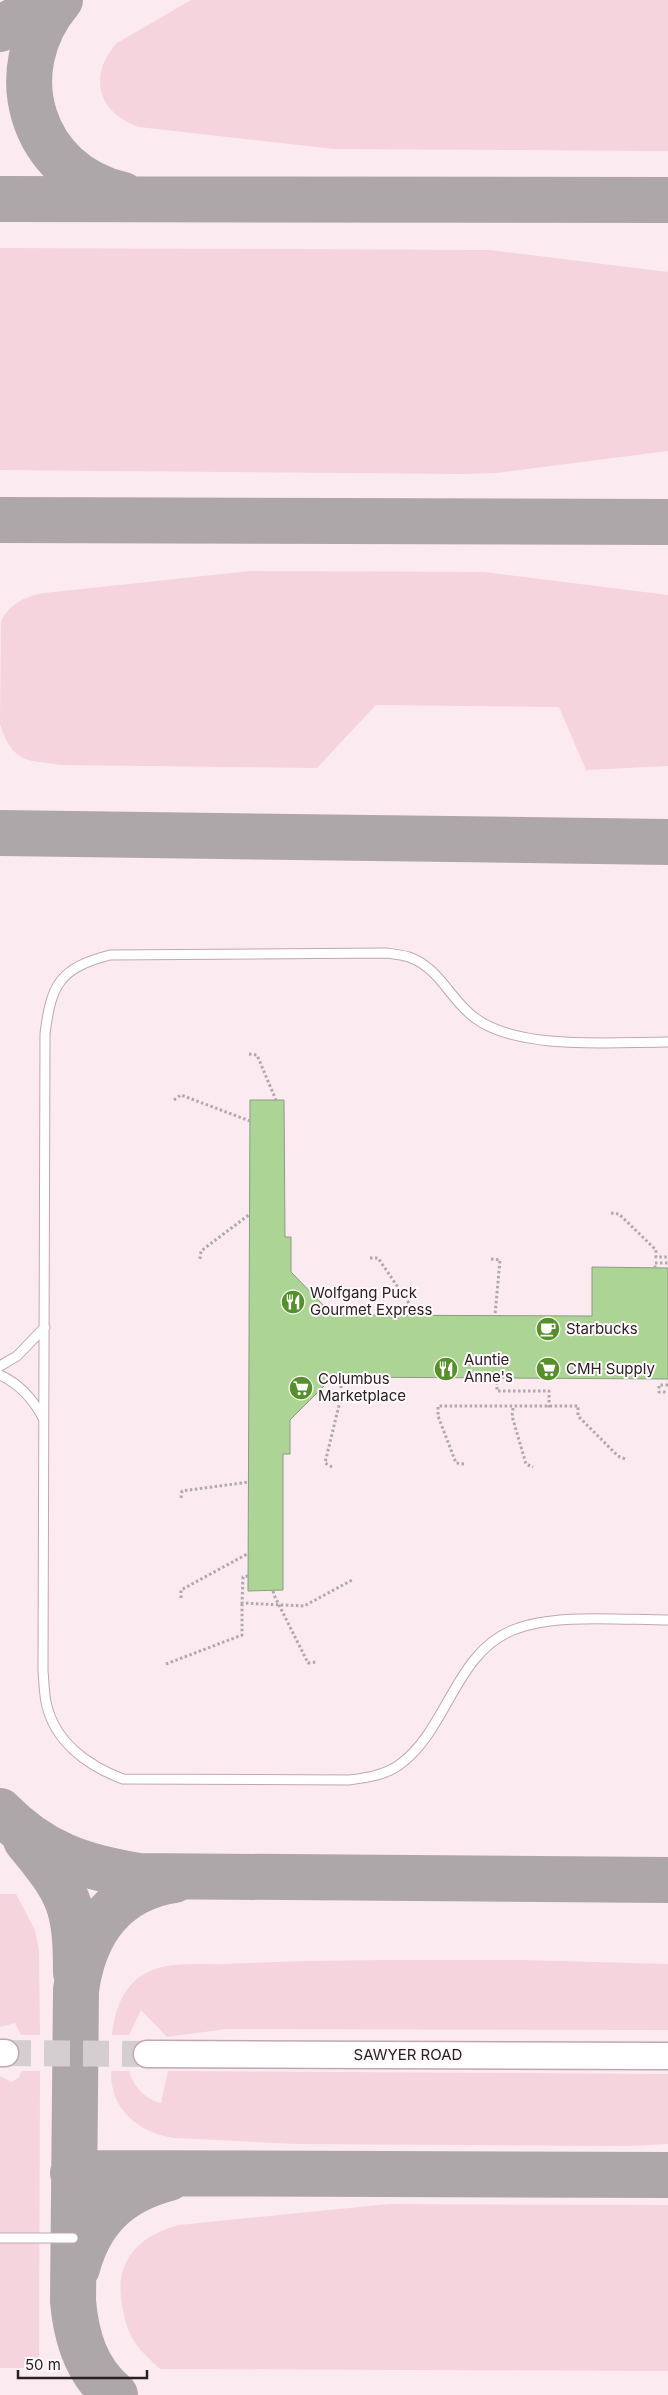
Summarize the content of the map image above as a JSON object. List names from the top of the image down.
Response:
{
  "streets": {
    "street": ["SAWYER ROAD"]
  },
  "places": {
    "restaurant": ["Wolfgang Puck Gourmet Express", "Auntie Anne's"],
    "cafe": ["Starbucks"],
    "supermarket": ["CMH Supply", "Columbus Marketplace"]
  },
  "scale_bar": "50 m"
}
